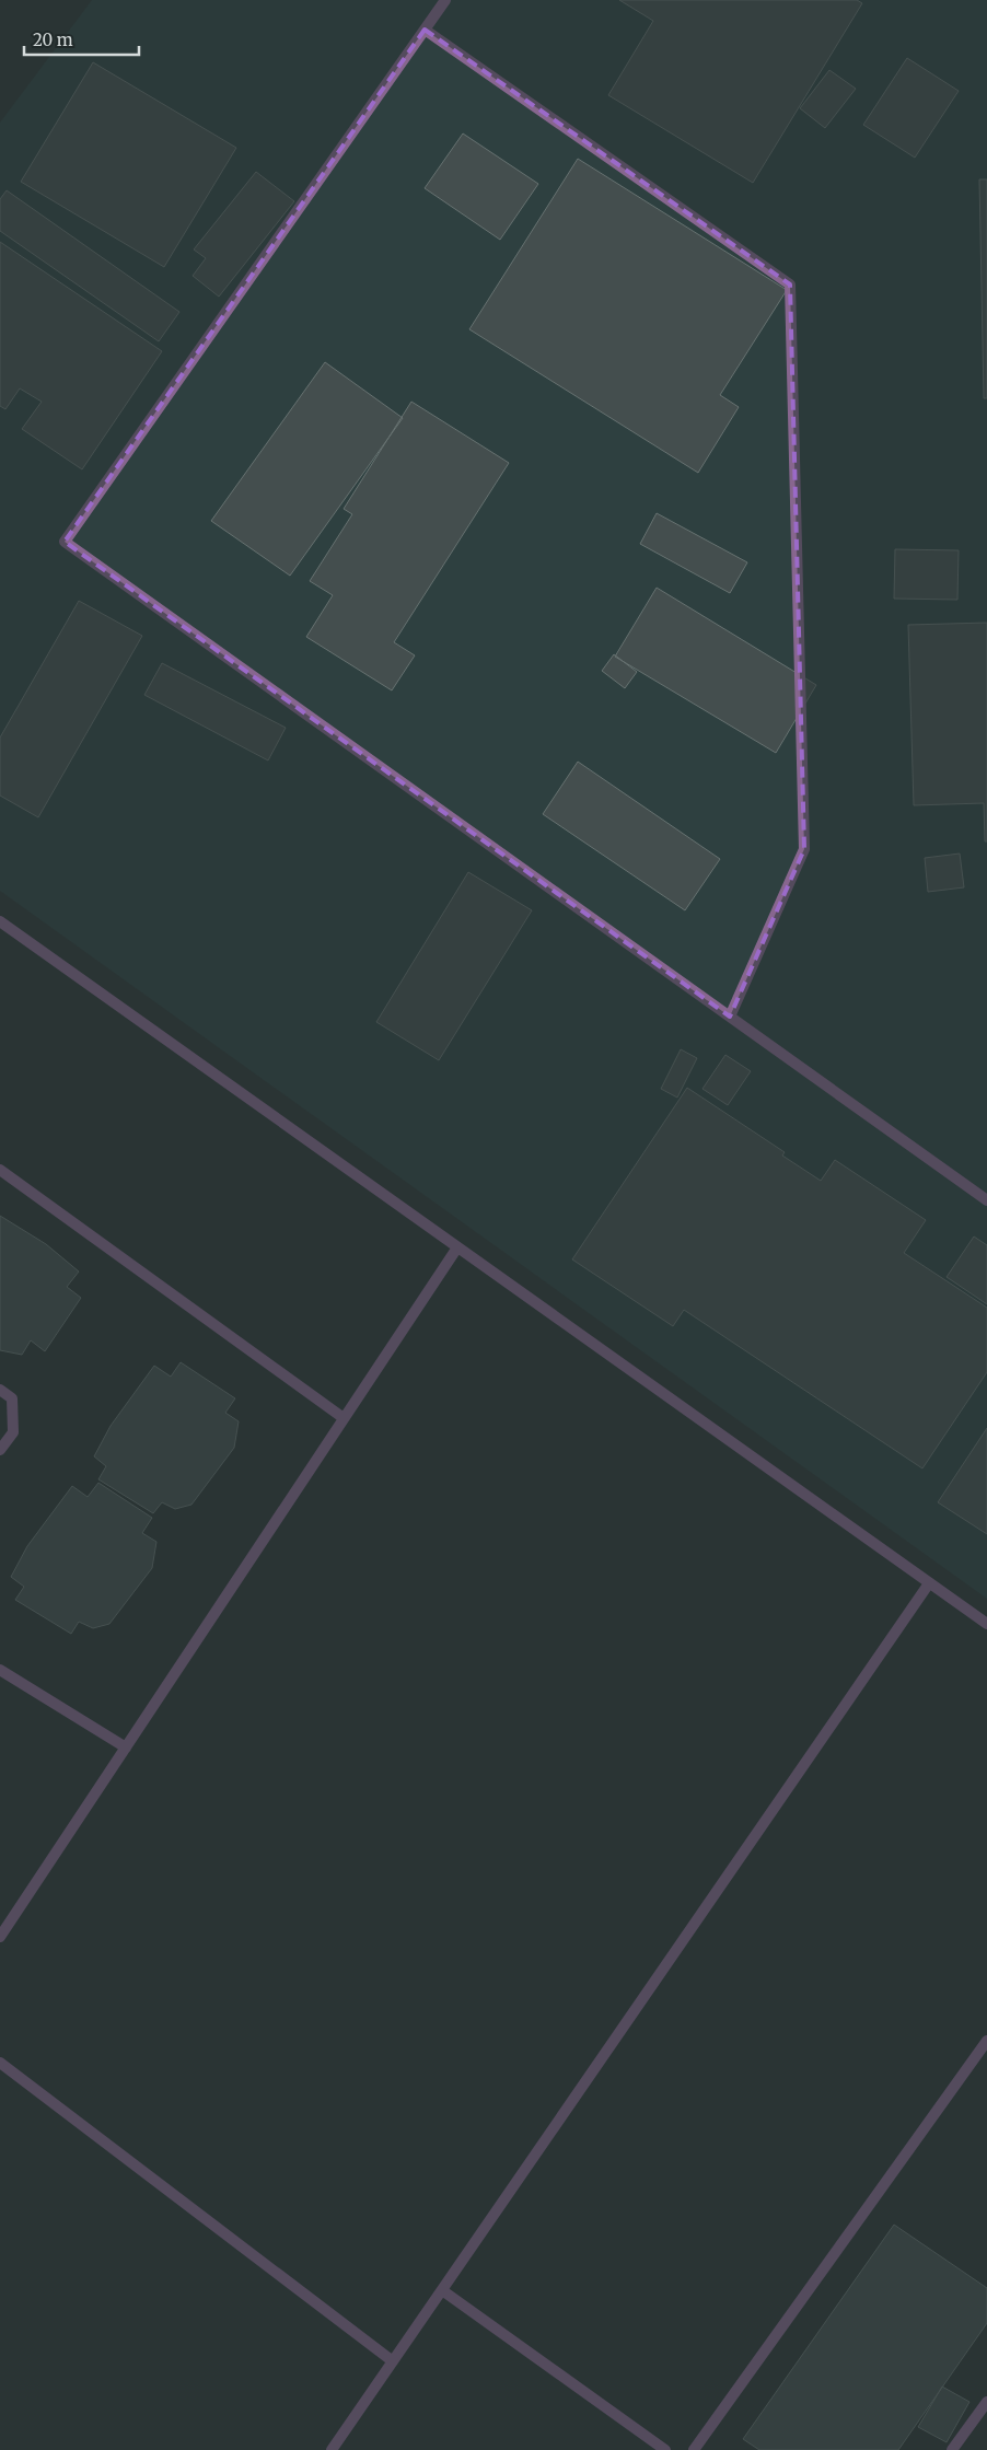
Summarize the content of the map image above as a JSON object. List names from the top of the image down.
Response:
{
  "scale_bar": "20 m"
}
